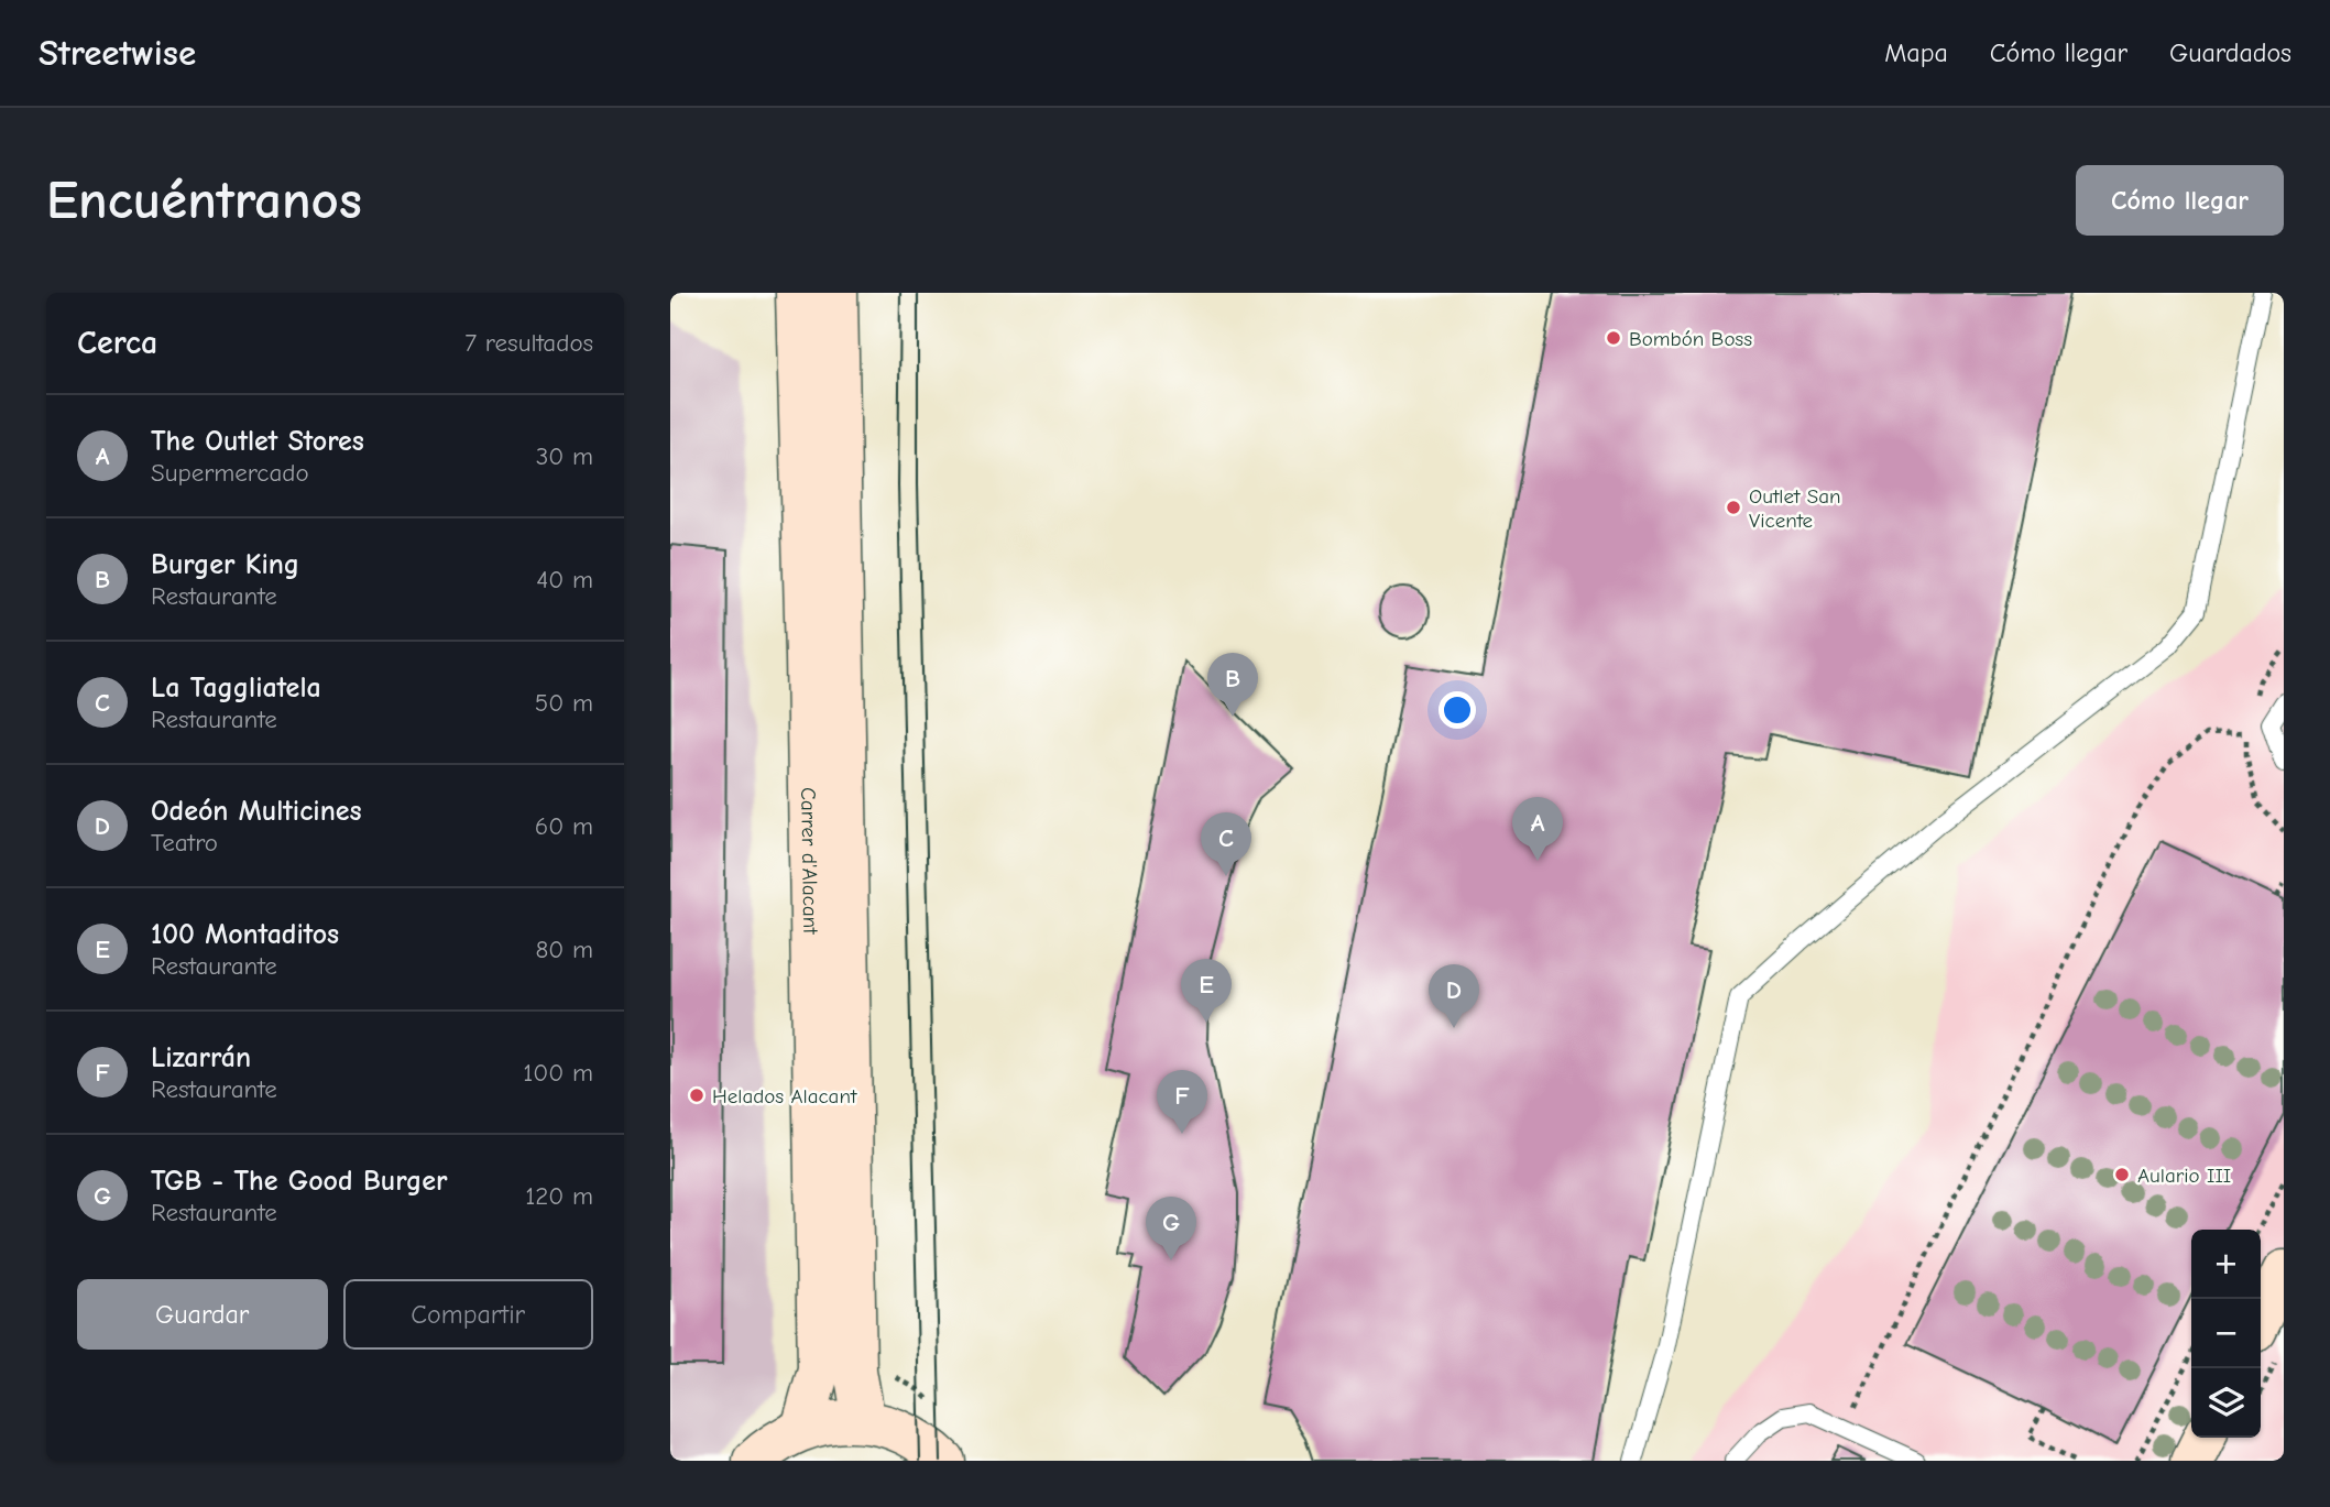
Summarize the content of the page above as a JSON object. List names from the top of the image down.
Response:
{
  "streets": {
    "main road": ["Carrer d'Alacant"]
  },
  "places": [
    "Bombón Boss",
    "Outlet San Vicente",
    "Helados Alacant",
    "Aulario III"
  ],
  "page": {
    "header": "Streetwise",
    "nav": ["Mapa", "Cómo llegar", "Guardados"],
    "buttons": [
      "Cómo llegar",
      ["Guardar", "Compartir"]
    ],
    "title": "Encuéntranos",
    "heading": ["Cerca", "7 resultados"],
    "list": [
      {
        "mark": "A",
        "name": "The Outlet Stores",
        "note": "Supermercado",
        "value": "30 m"
      },
      {
        "mark": "B",
        "name": "Burger King",
        "note": "Restaurante",
        "value": "40 m"
      },
      {
        "mark": "C",
        "name": "La Taggliatela",
        "note": "Restaurante",
        "value": "50 m"
      },
      {
        "mark": "D",
        "name": "Odeón Multicines",
        "note": "Teatro",
        "value": "60 m"
      },
      {
        "mark": "E",
        "name": "100 Montaditos",
        "note": "Restaurante",
        "value": "80 m"
      },
      {
        "mark": "F",
        "name": "Lizarrán",
        "note": "Restaurante",
        "value": "100 m"
      },
      {
        "mark": "G",
        "name": "TGB - The Good Burger",
        "note": "Restaurante",
        "value": "120 m"
      }
    ],
    "pins": [
      "B",
      "A",
      "C",
      "E",
      "D",
      "F",
      "G"
    ],
    "map_buttons": ["+", "−"]
  }
}
